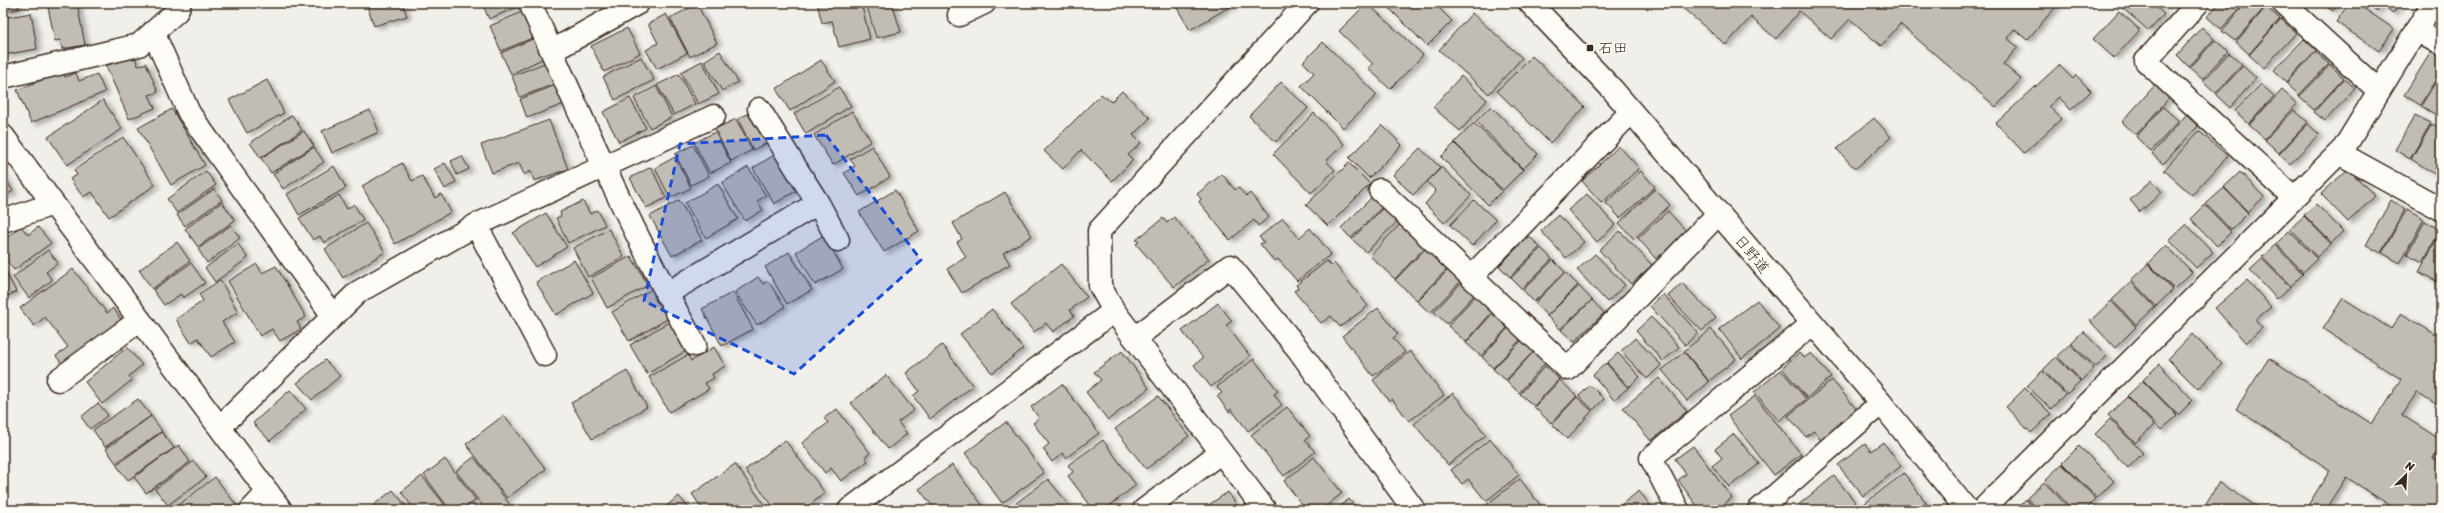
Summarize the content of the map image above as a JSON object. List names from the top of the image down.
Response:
{
  "streets": {
    "street": ["日野道"]
  },
  "places": {
    "transit": ["石田"]
  },
  "north": "top right"
}
